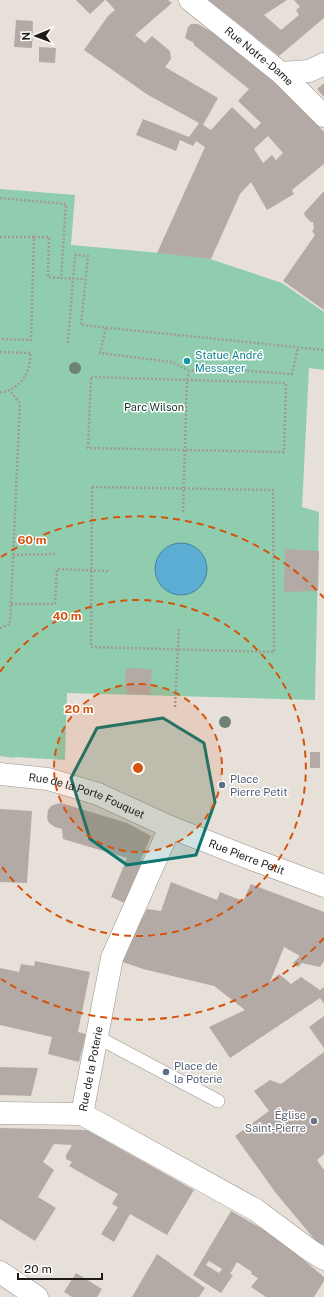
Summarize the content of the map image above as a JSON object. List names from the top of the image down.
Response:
{
  "streets": {
    "street": [
      "Rue Notre-Dame",
      "Rue de la Porte Fouquet",
      "Rue Pierre Petit",
      "Rue de la Poterie"
    ]
  },
  "crossings": [
    ["Rue de la Porte Fouquet", "Rue Pierre Petit"],
    ["Rue de la Porte Fouquet", "Rue de la Poterie"],
    ["Rue Pierre Petit", "Rue de la Poterie"]
  ],
  "parks": ["Parc Wilson"],
  "places": [
    "Statue André Messager",
    "Place Pierre Petit",
    "Place de la Poterie",
    "Église Saint-Pierre"
  ],
  "scale_bar": "20 m",
  "north": "left",
  "rings": ["60 m", "40 m", "20 m"]
}
